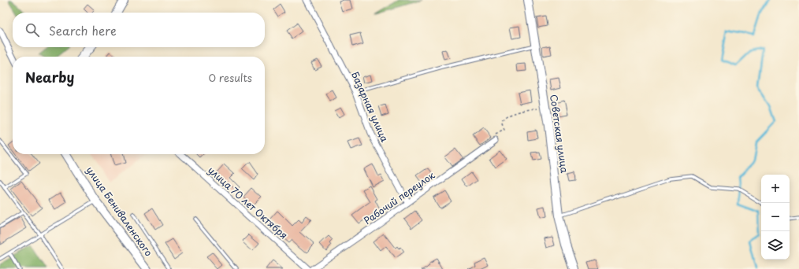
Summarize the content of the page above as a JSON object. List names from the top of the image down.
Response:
{
  "streets": {
    "street": [
      "Базарная улица",
      "Советская улица",
      "Рабочий переулок",
      "улица 70 лет Октября",
      "улица Бениваленского"
    ]
  },
  "crossings": [
    ["Базарная улица", "Рабочий переулок"]
  ],
  "page": {
    "search": "Search here",
    "heading": ["Nearby", "0 results"],
    "map_buttons": ["+", "−"]
  }
}
